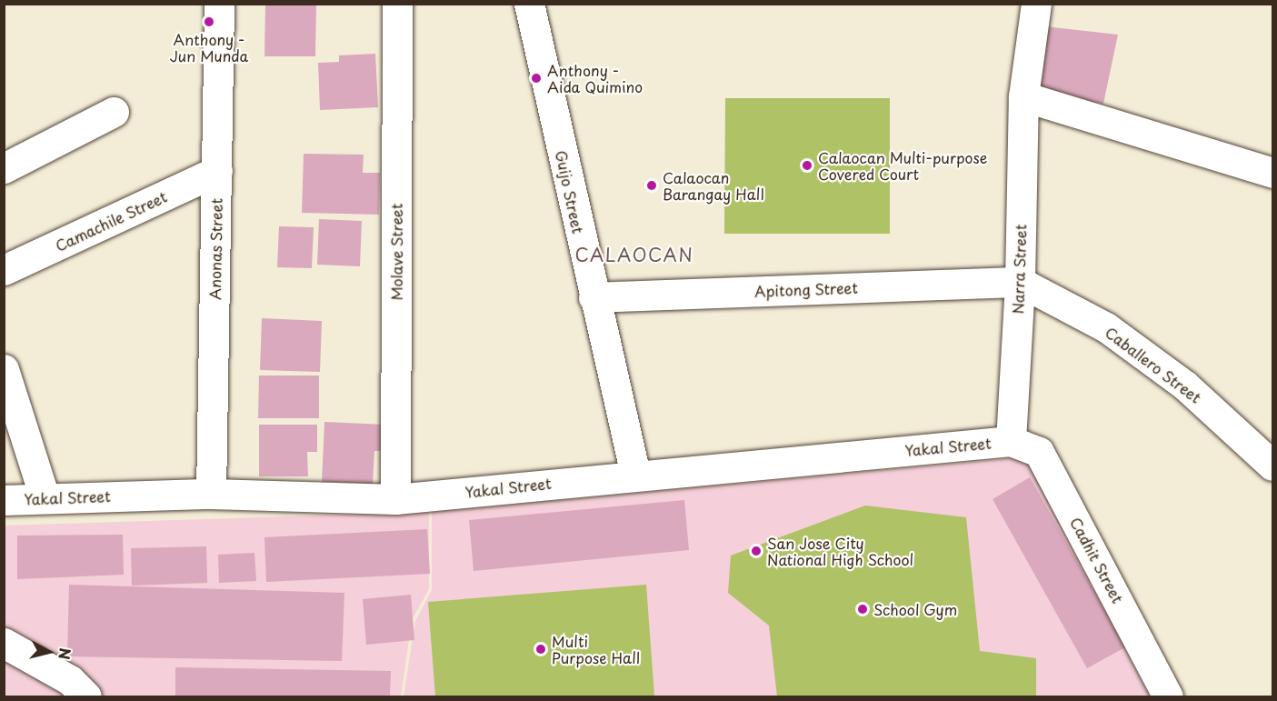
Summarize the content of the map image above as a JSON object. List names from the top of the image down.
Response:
{
  "streets": {
    "street": [
      "Guijo Street",
      "Camachile Street",
      "Anonas Street",
      "Molave Street",
      "Narra Street",
      "Apitong Street",
      "Caballero Street",
      "Yakal Street",
      "Cadhit Street"
    ]
  },
  "crossings": [
    ["Guijo Street", "Apitong Street"],
    ["Guijo Street", "Yakal Street"],
    ["Camachile Street", "Anonas Street"],
    ["Anonas Street", "Yakal Street"],
    ["Molave Street", "Yakal Street"],
    ["Narra Street", "Apitong Street"],
    ["Narra Street", "Caballero Street"],
    ["Narra Street", "Yakal Street"],
    ["Narra Street", "Cadhit Street"],
    ["Apitong Street", "Caballero Street"],
    ["Yakal Street", "Cadhit Street"]
  ],
  "districts": ["CALAOCAN"],
  "places": [
    "Anthony - Jun Munda",
    "Anthony - Aida Quimino",
    "Calaocan Multi-purpose Covered Court",
    "Calaocan Barangay Hall",
    "San Jose City National High School",
    "School Gym",
    "Multi Purpose Hall"
  ],
  "north": "right"
}
